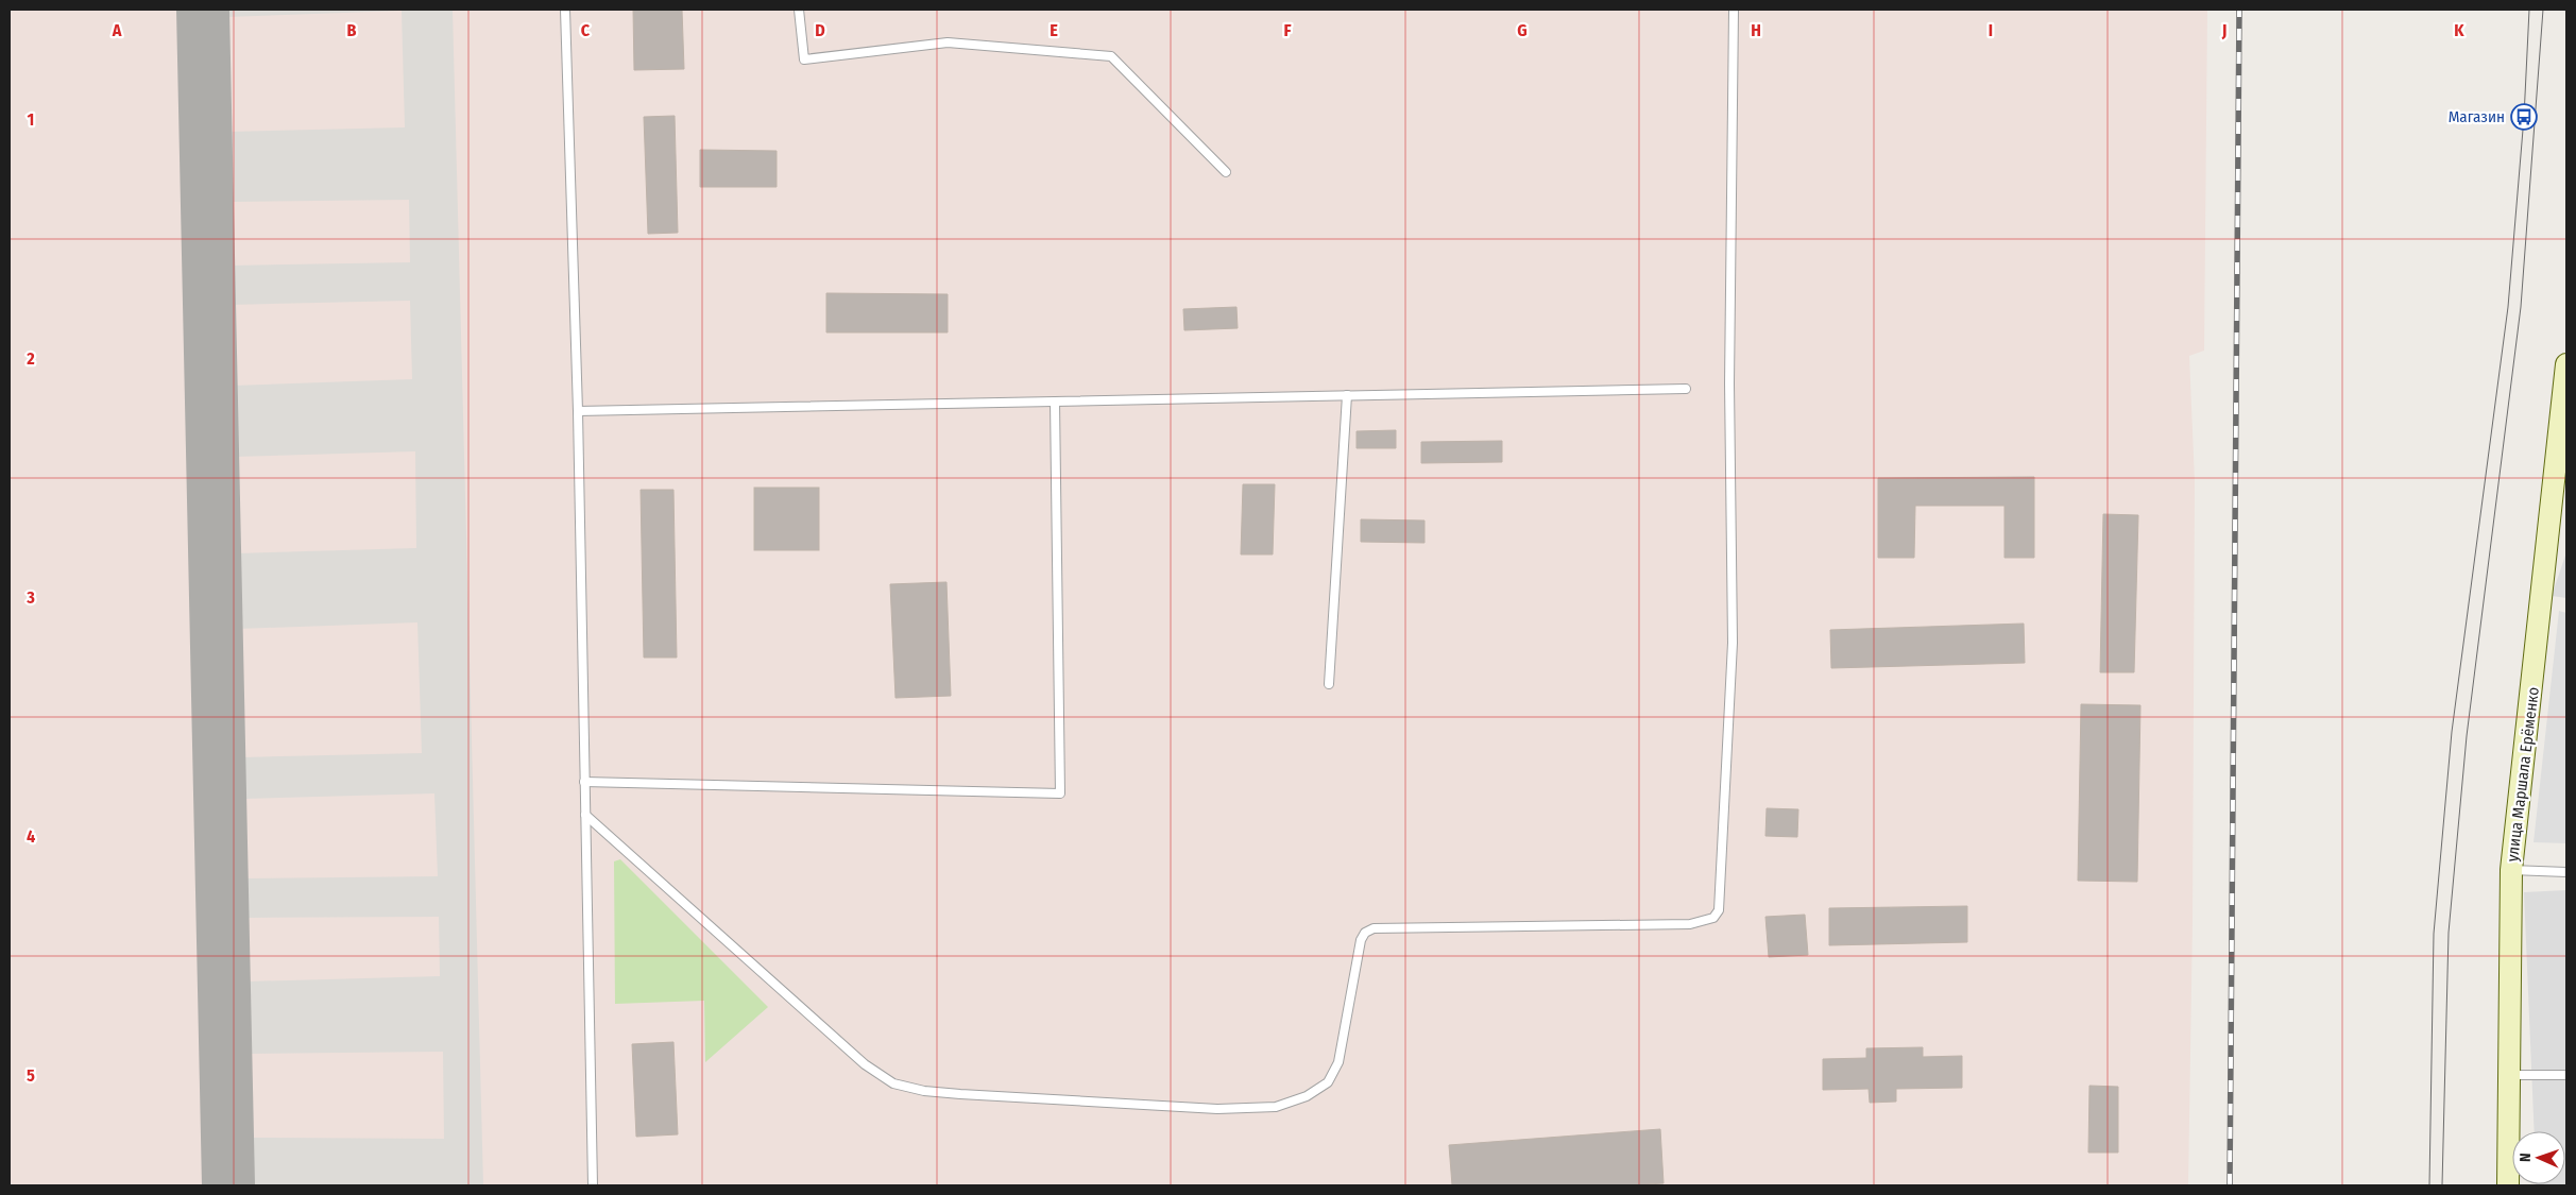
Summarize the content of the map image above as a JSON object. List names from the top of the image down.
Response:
{
  "streets": {
    "main road": ["улица Маршала Ерёменко"]
  },
  "places": {
    "bus stop": ["Магазин"]
  },
  "north": "left",
  "grid": {
    "columns": [
      "A",
      "B",
      "C",
      "D",
      "E",
      "F",
      "G",
      "H",
      "I",
      "J",
      "K"
    ],
    "rows": [
      "1",
      "2",
      "3",
      "4",
      "5"
    ]
  }
}
